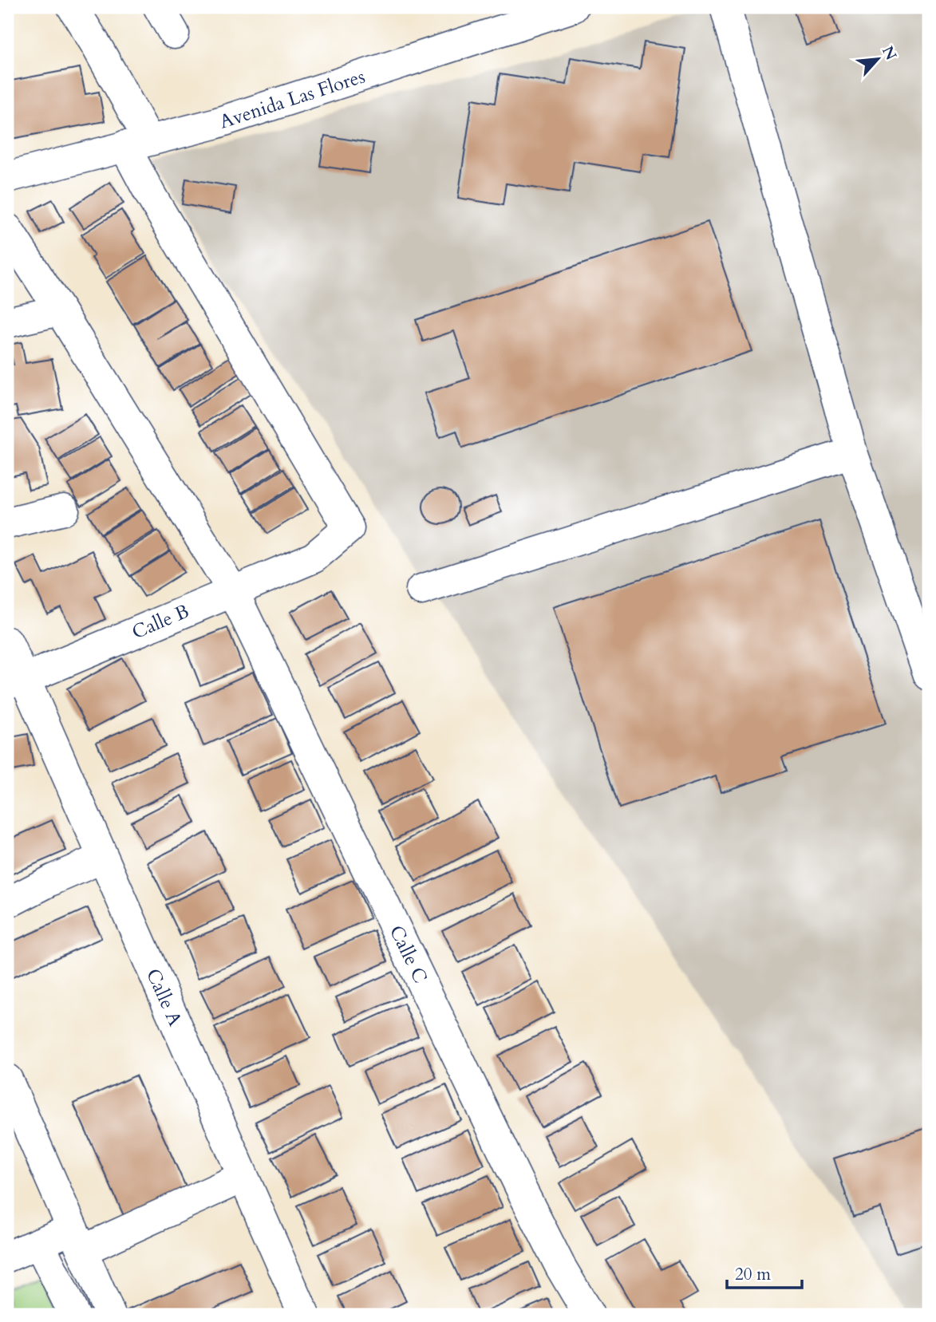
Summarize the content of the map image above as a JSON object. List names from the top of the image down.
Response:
{
  "streets": {
    "street": [
      "Avenida Las Flores",
      "Calle B",
      "Calle C",
      "Calle A"
    ]
  },
  "crossings": [
    ["Avenida Las Flores", "Calle B"],
    ["Calle B", "Calle C"],
    ["Calle B", "Calle A"]
  ],
  "scale_bar": "20 m",
  "north": "top right"
}
